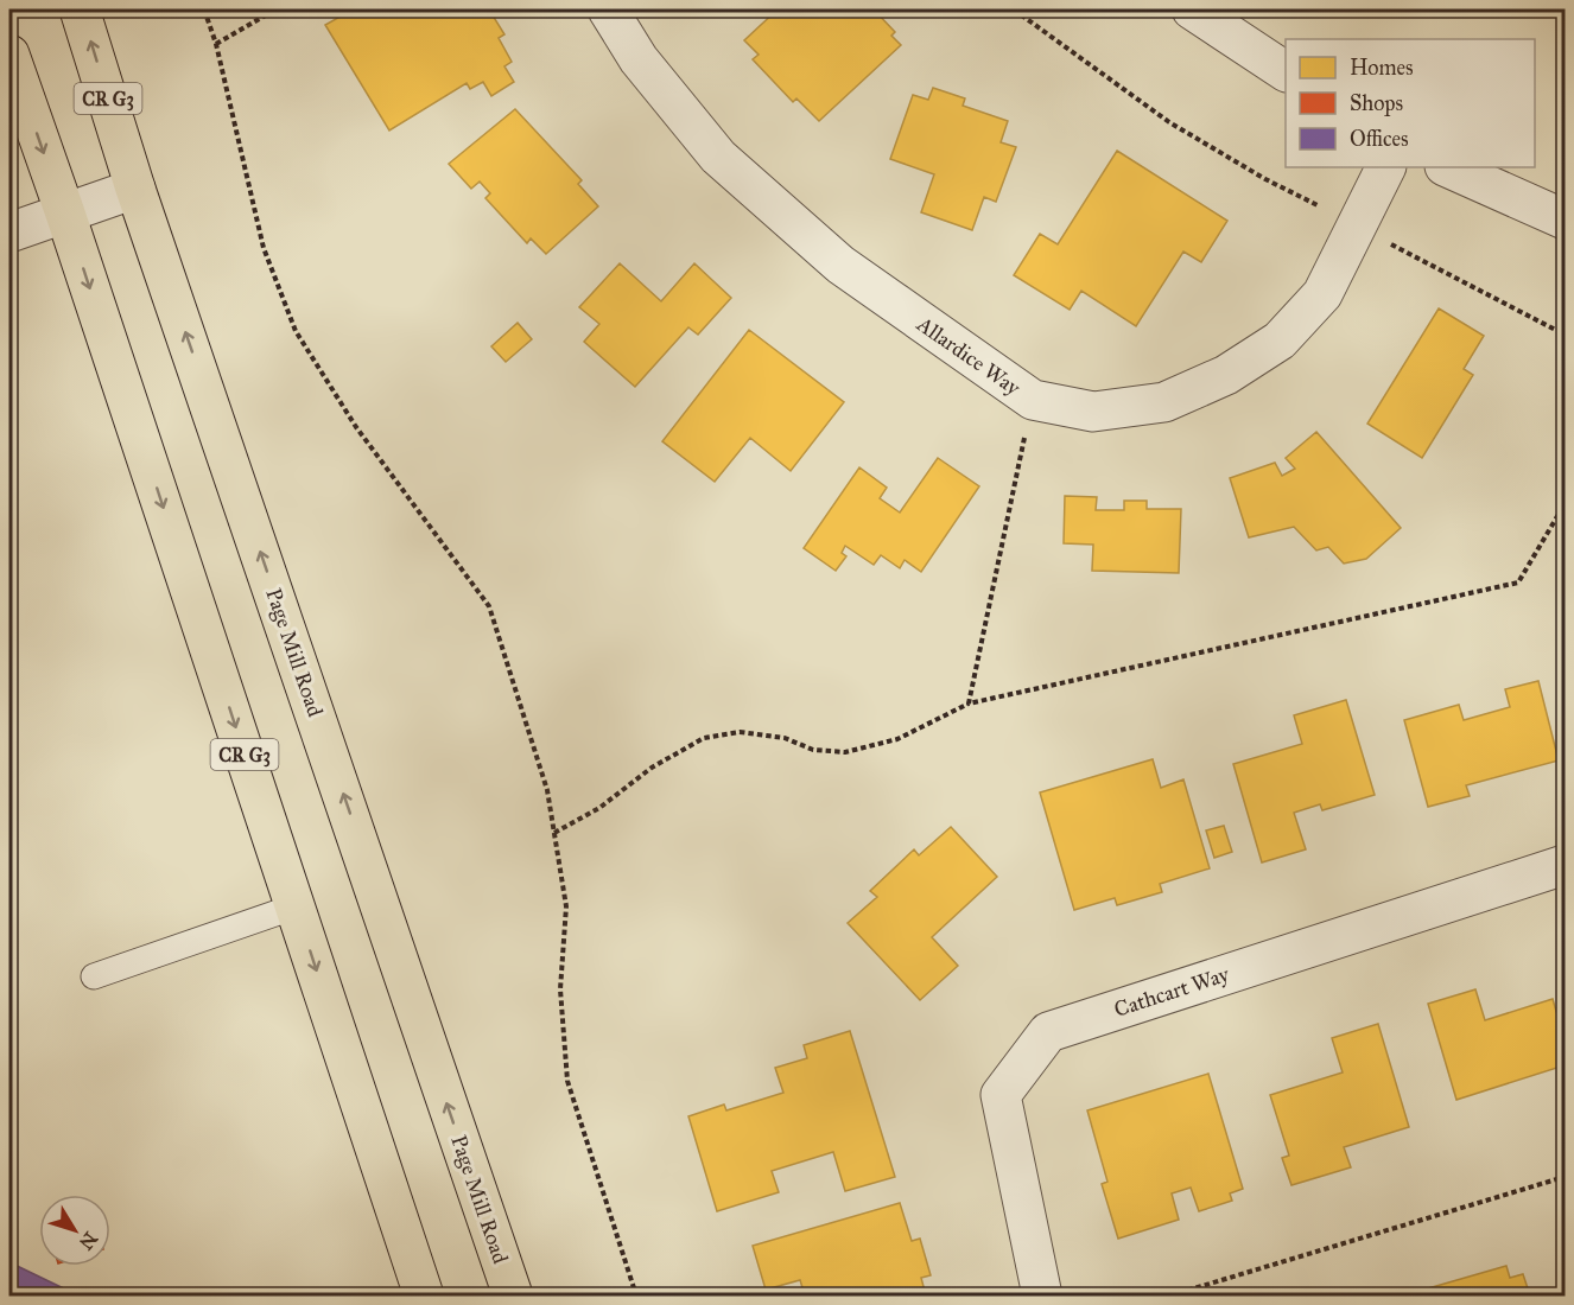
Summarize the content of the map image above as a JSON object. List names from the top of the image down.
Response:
{
  "streets": {
    "main road": ["CR G3", "Page Mill Road"],
    "street": ["Allardice Way", "Cathcart Way"]
  },
  "legend": ["Homes", "Shops", "Offices"],
  "north": "bottom right"
}
